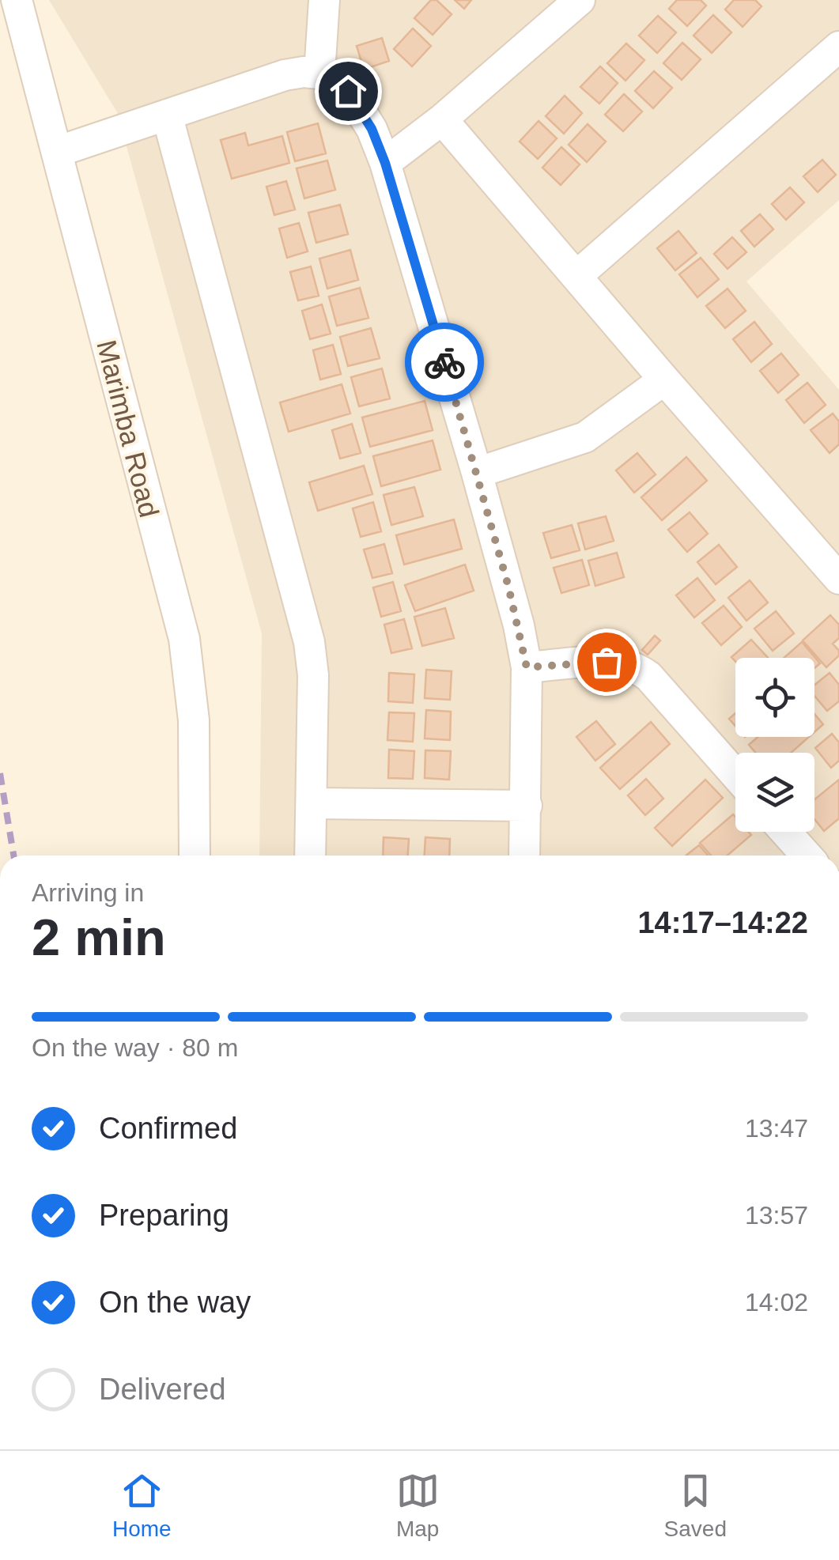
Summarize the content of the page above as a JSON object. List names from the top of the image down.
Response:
{
  "streets": {
    "street": ["Marimba Road"]
  },
  "page": {
    "heading": ["2 min", "Arriving in", "14:17–14:22"],
    "bar": "On the way · 80 m",
    "list": [
      ["Confirmed", "13:47"],
      ["Preparing", "13:57"],
      ["On the way", "14:02"],
      "Delivered"
    ],
    "tabs": ["Home", "Map", "Saved"]
  }
}
